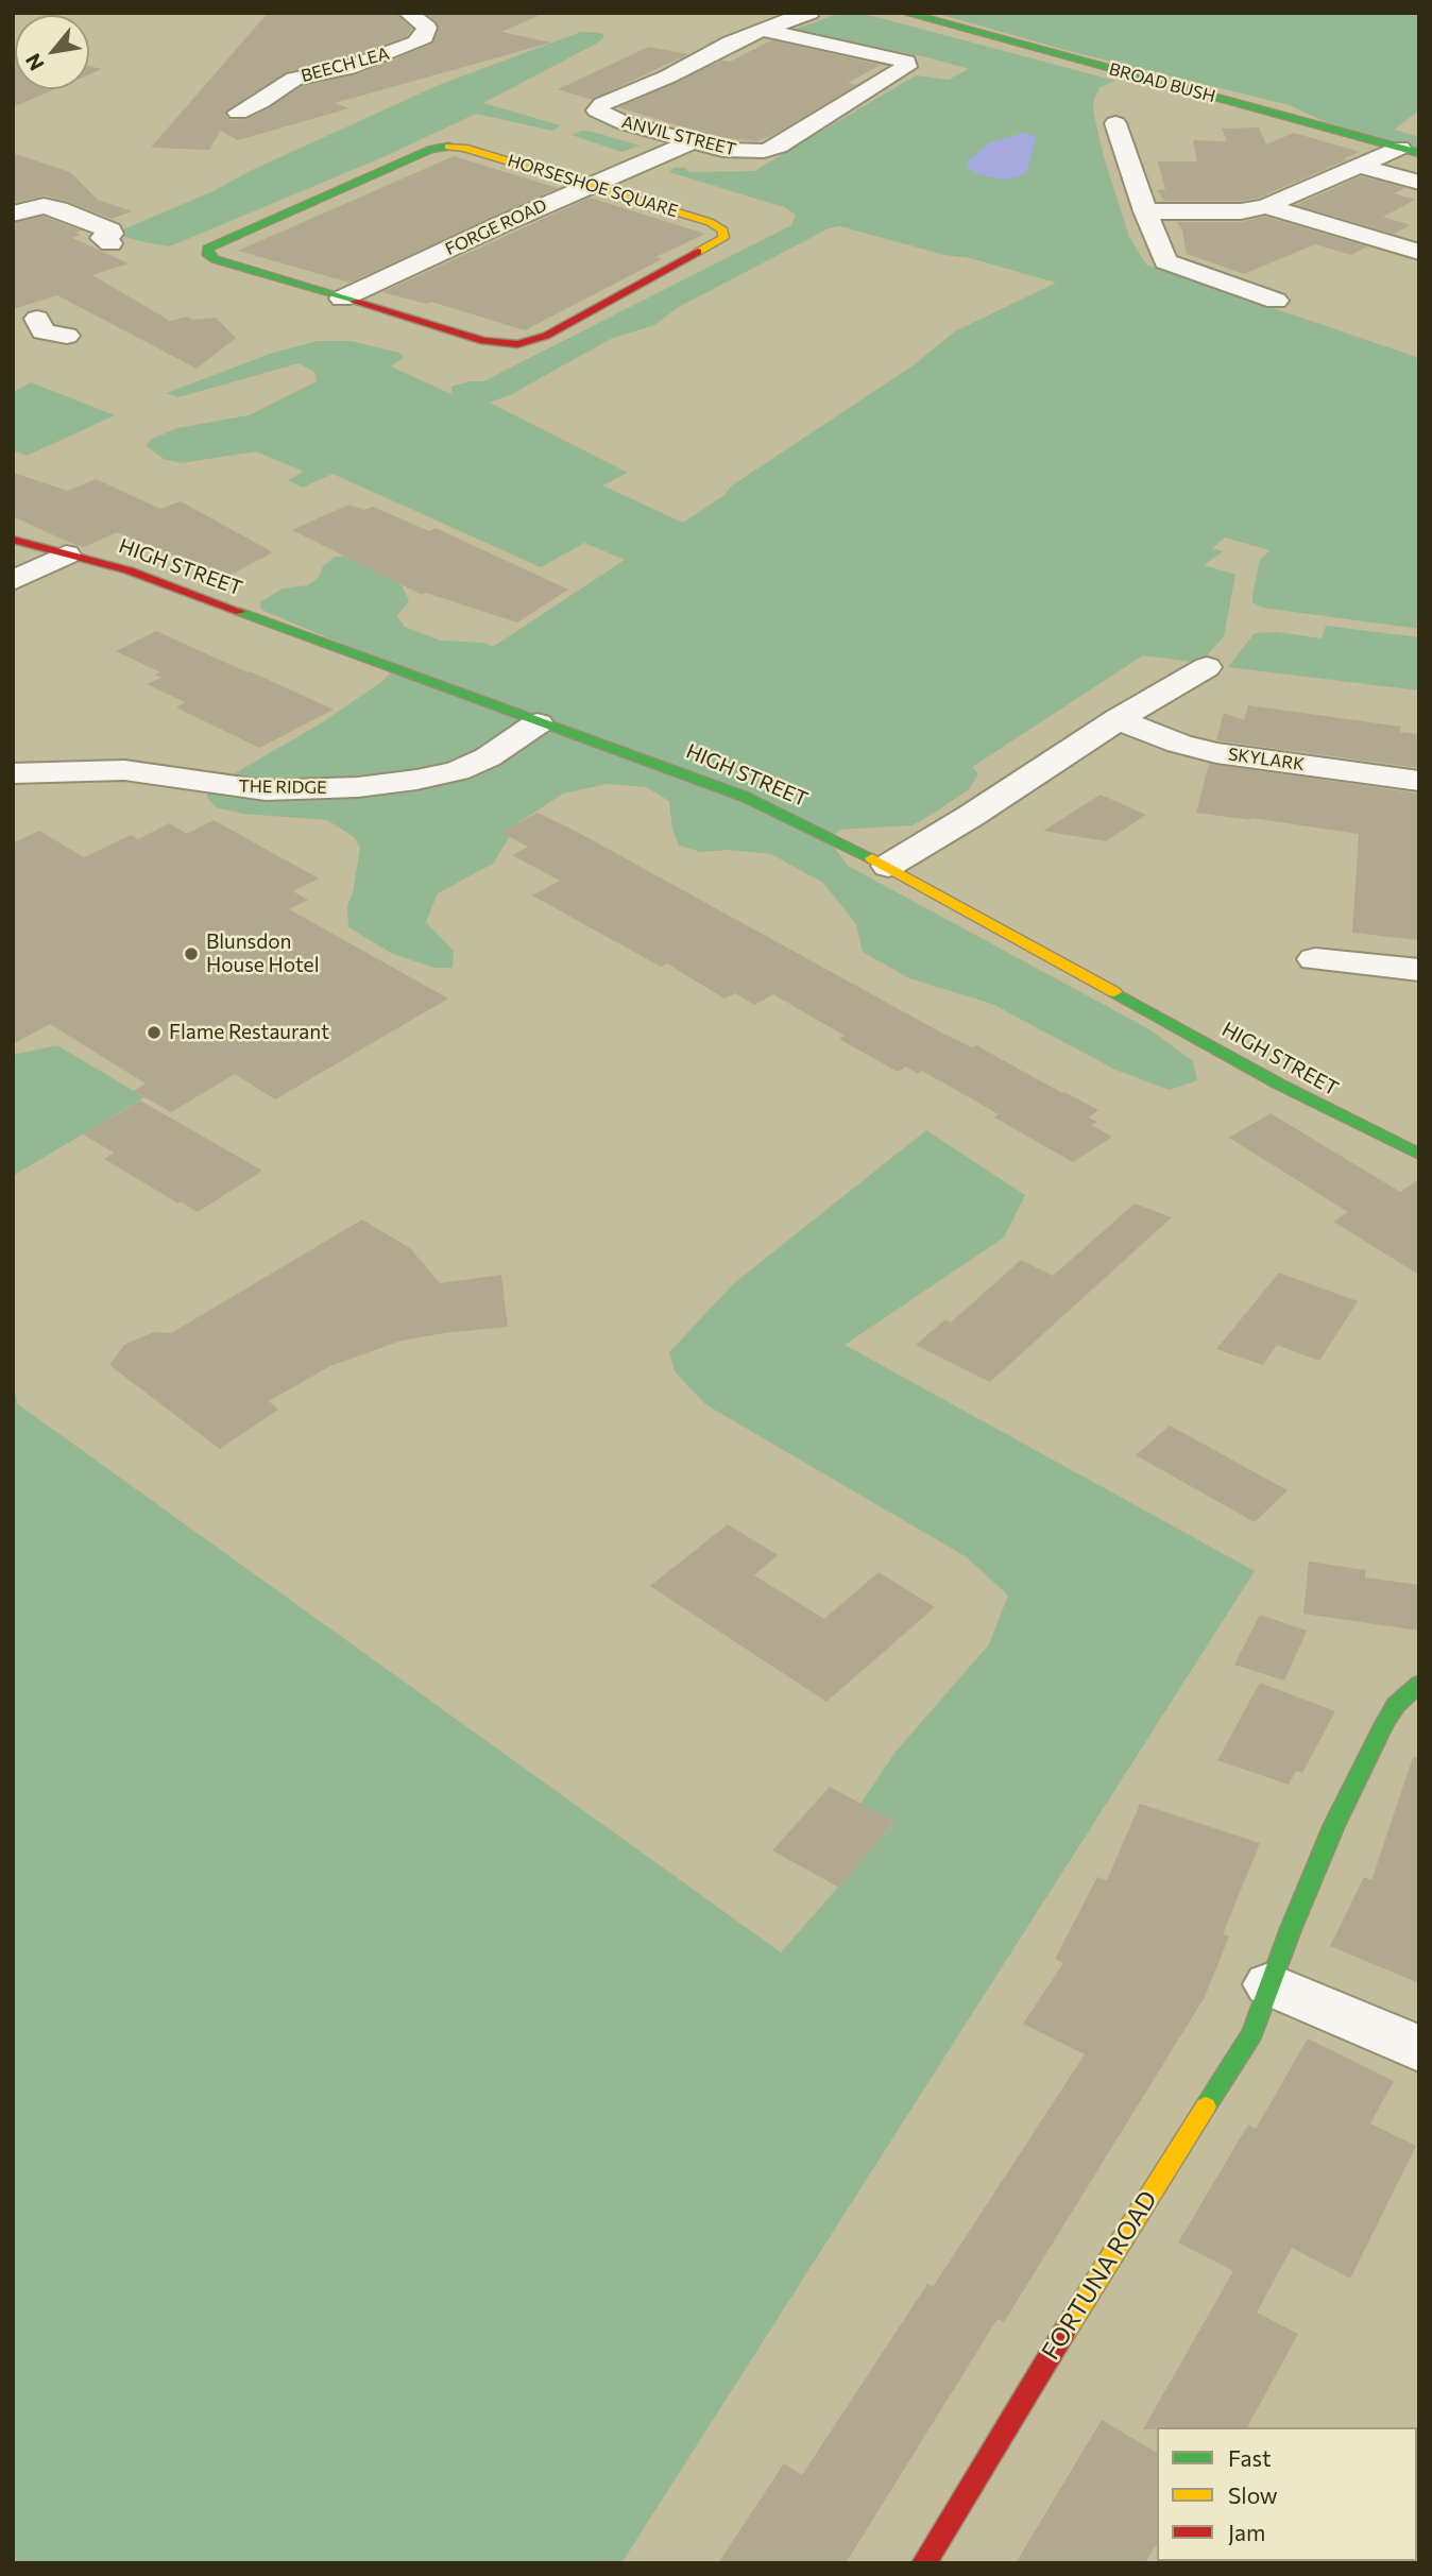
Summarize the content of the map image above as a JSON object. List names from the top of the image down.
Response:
{
  "streets": {
    "street": [
      "BEECH LEA",
      "BROAD BUSH",
      "ANVIL STREET",
      "HORSESHOE SQUARE",
      "FORGE ROAD",
      "HIGH STREET",
      "SKYLARK",
      "THE RIDGE",
      "FORTUNA ROAD"
    ]
  },
  "crossings": [
    ["ANVIL STREET", "FORGE ROAD"],
    ["HORSESHOE SQUARE", "FORGE ROAD"],
    ["HIGH STREET", "THE RIDGE"]
  ],
  "places": ["Blunsdon House Hotel", "Flame Restaurant"],
  "legend": ["Fast", "Slow", "Jam"],
  "north": "bottom left"
}
